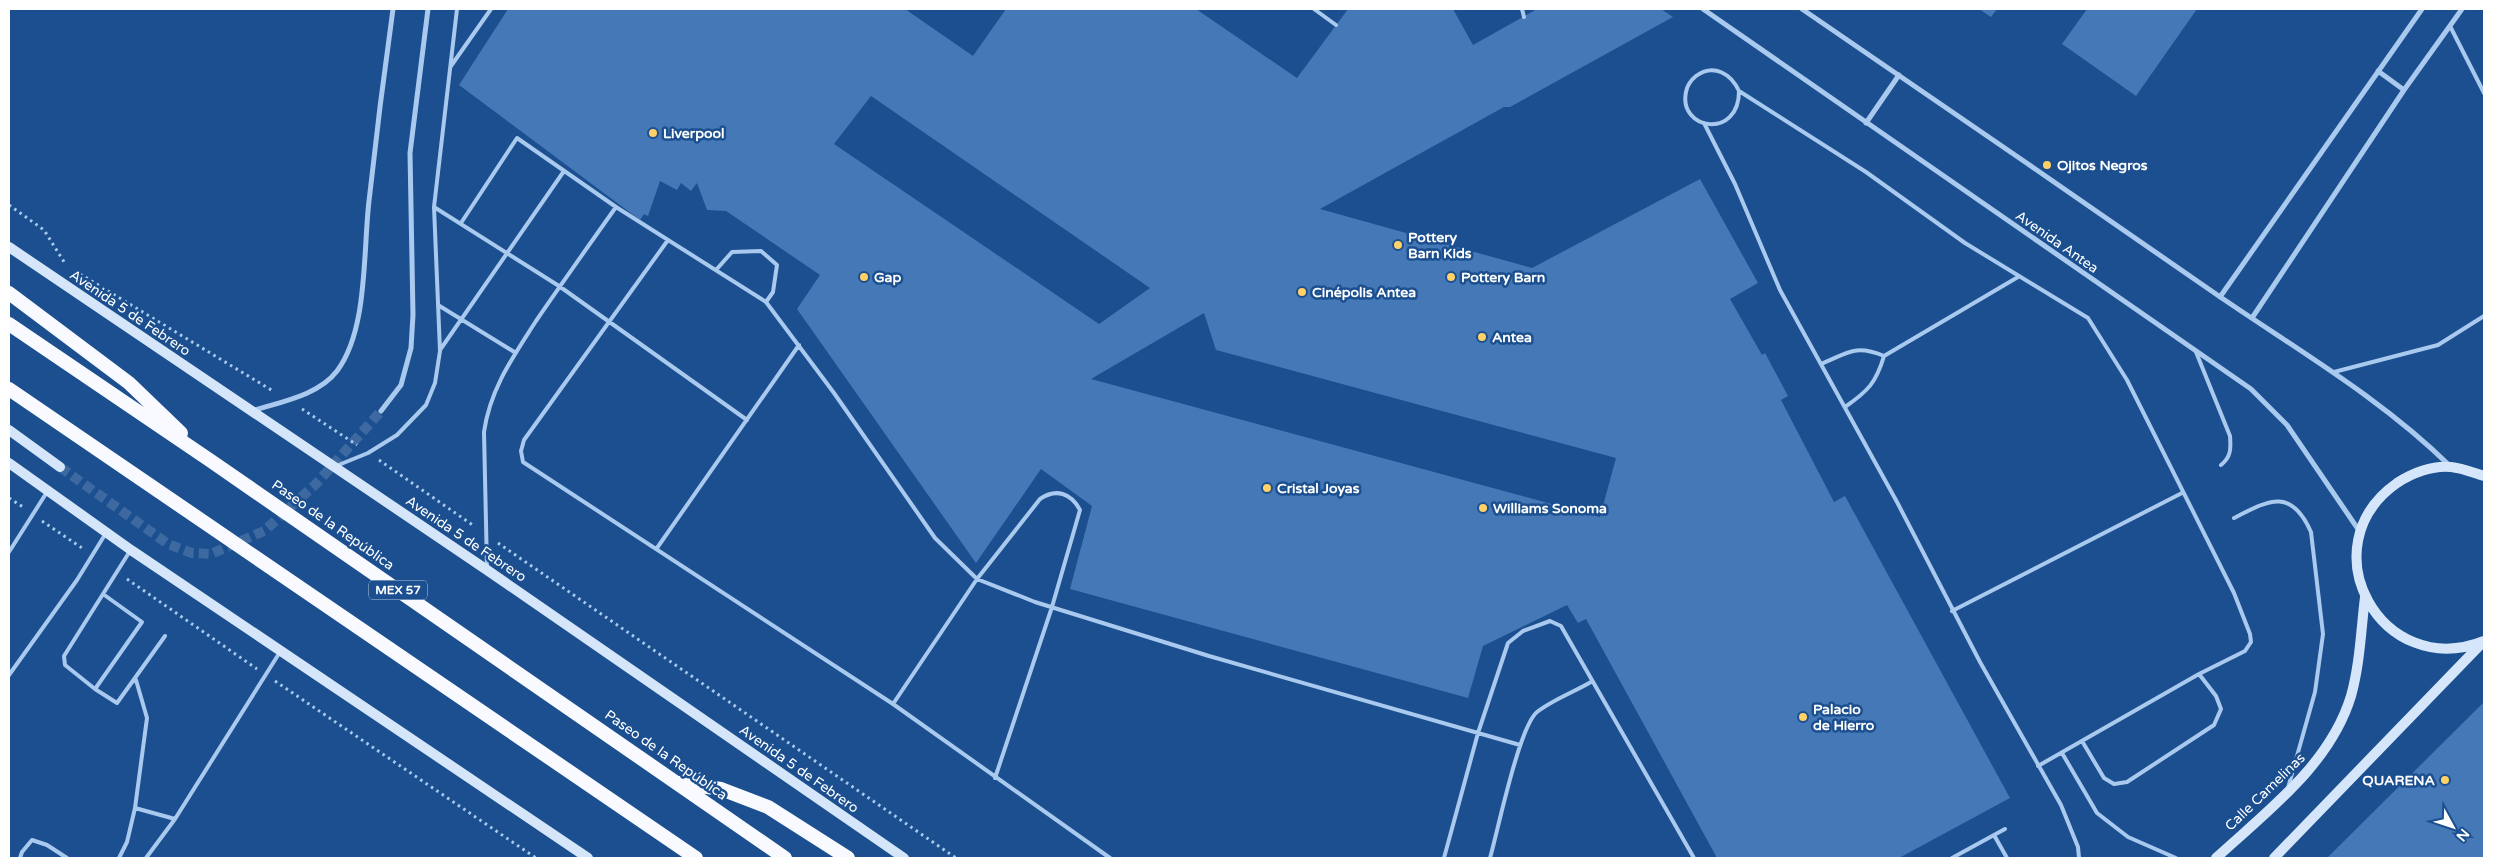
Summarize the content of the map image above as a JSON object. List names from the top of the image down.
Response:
{
  "streets": {
    "highway": ["Paseo de la República", "MEX 57"],
    "main road": ["Avenida 5 de Febrero", "Calle Camelinas"],
    "street": ["Avenida Antea"]
  },
  "places": [
    "Liverpool",
    "Ojitos Negros",
    "Pottery Barn Kids",
    "Gap",
    "Pottery Barn",
    "Cinépolis Antea",
    "Antea",
    "Cristal Joyas",
    "Williams Sonoma",
    "Palacio de Hierro",
    "QUARENA"
  ],
  "north": "bottom right"
}
